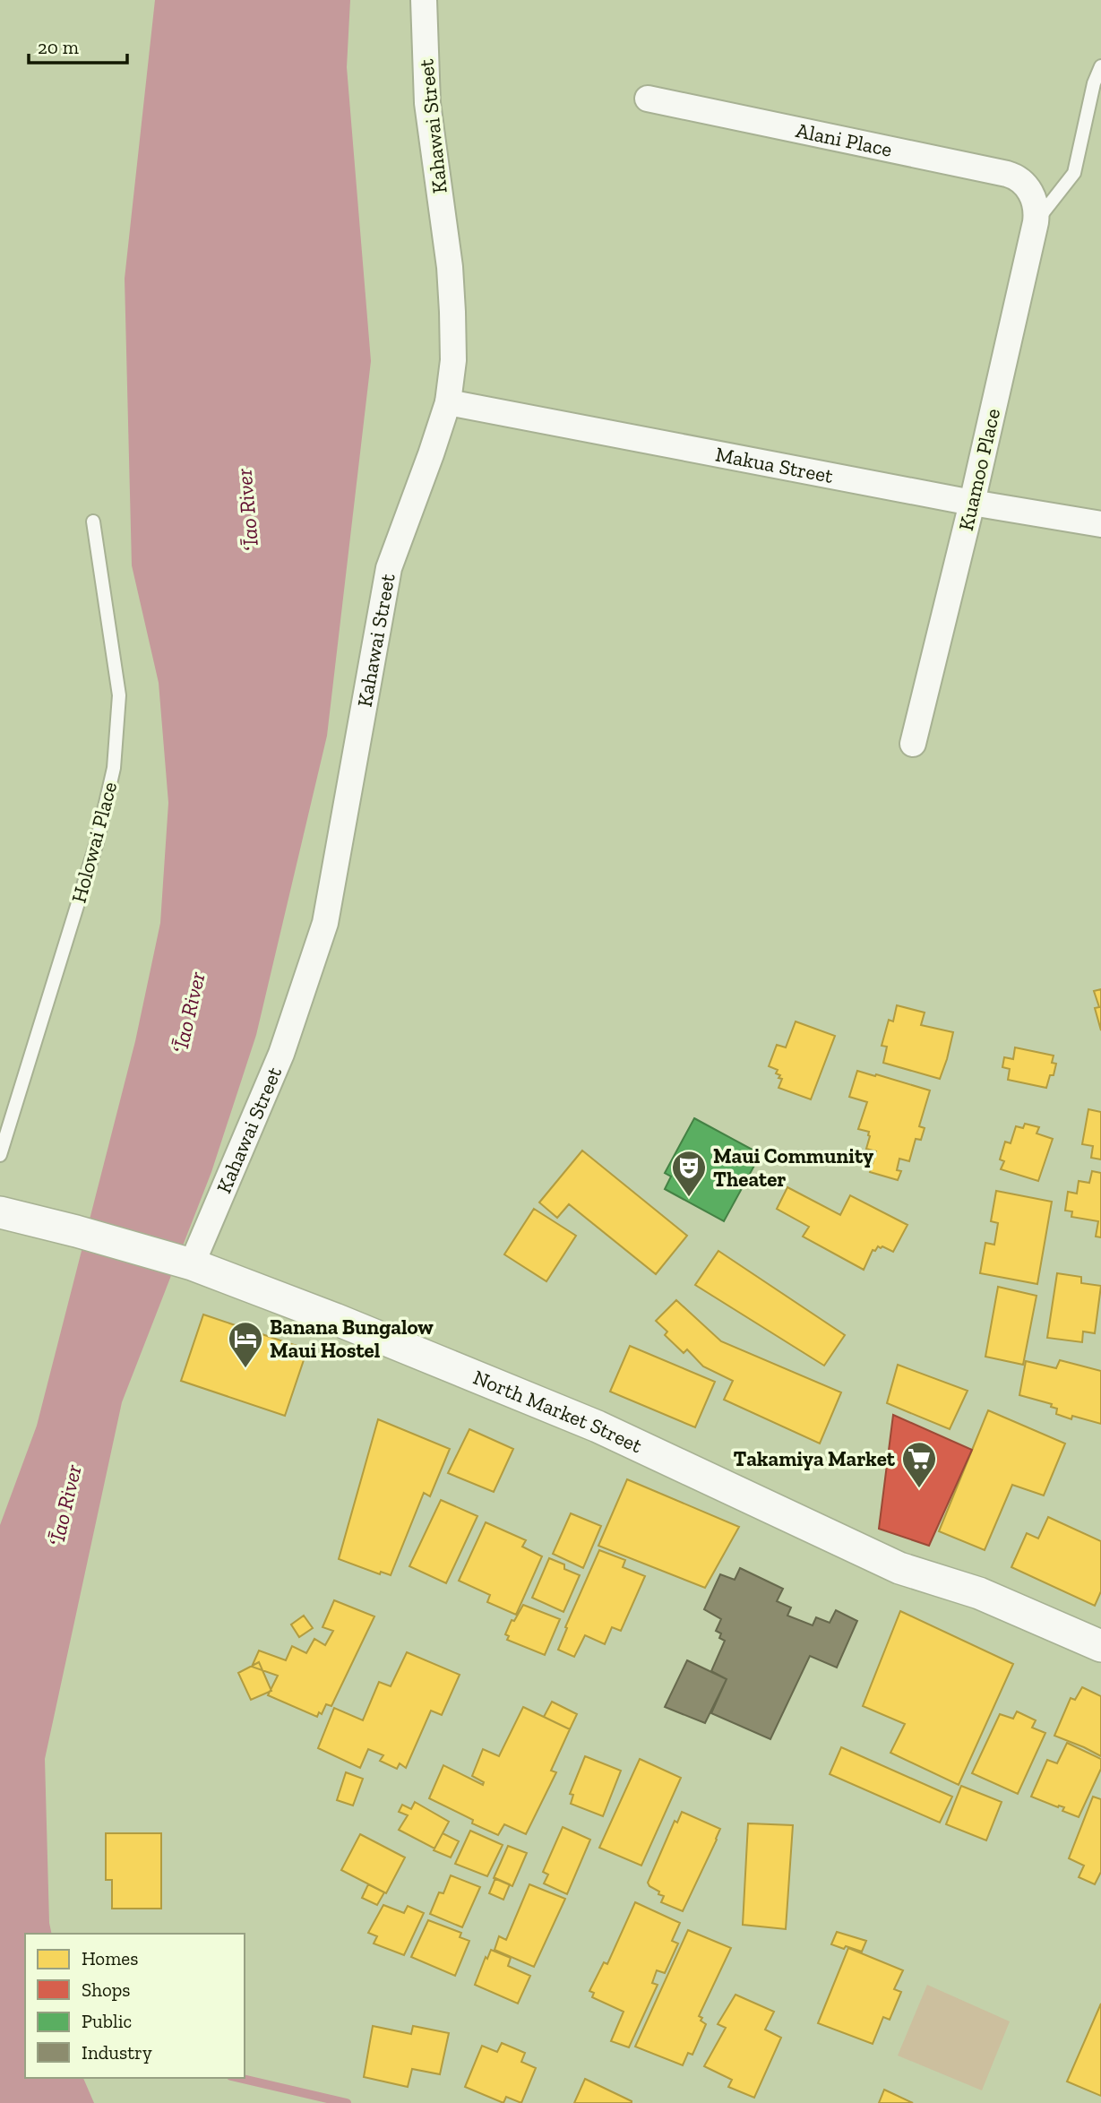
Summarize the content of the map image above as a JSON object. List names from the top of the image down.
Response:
{
  "streets": {
    "street": [
      "Kahawai Street",
      "Alani Place",
      "Makua Street",
      "Kuamoo Place",
      "North Market Street"
    ],
    "lane": ["Holowai Place"]
  },
  "crossings": [
    ["Kahawai Street", "Makua Street"],
    ["Kahawai Street", "North Market Street"],
    ["Alani Place", "Kuamoo Place"],
    ["Makua Street", "Kuamoo Place"]
  ],
  "water": ["ʻĪao River"],
  "places": {
    "theatre": ["Maui Community Theater"],
    "hotel": ["Banana Bungalow Maui Hostel"],
    "supermarket": ["Takamiya Market"]
  },
  "legend": [
    "Homes",
    "Shops",
    "Public",
    "Industry"
  ],
  "scale_bar": "20 m"
}
